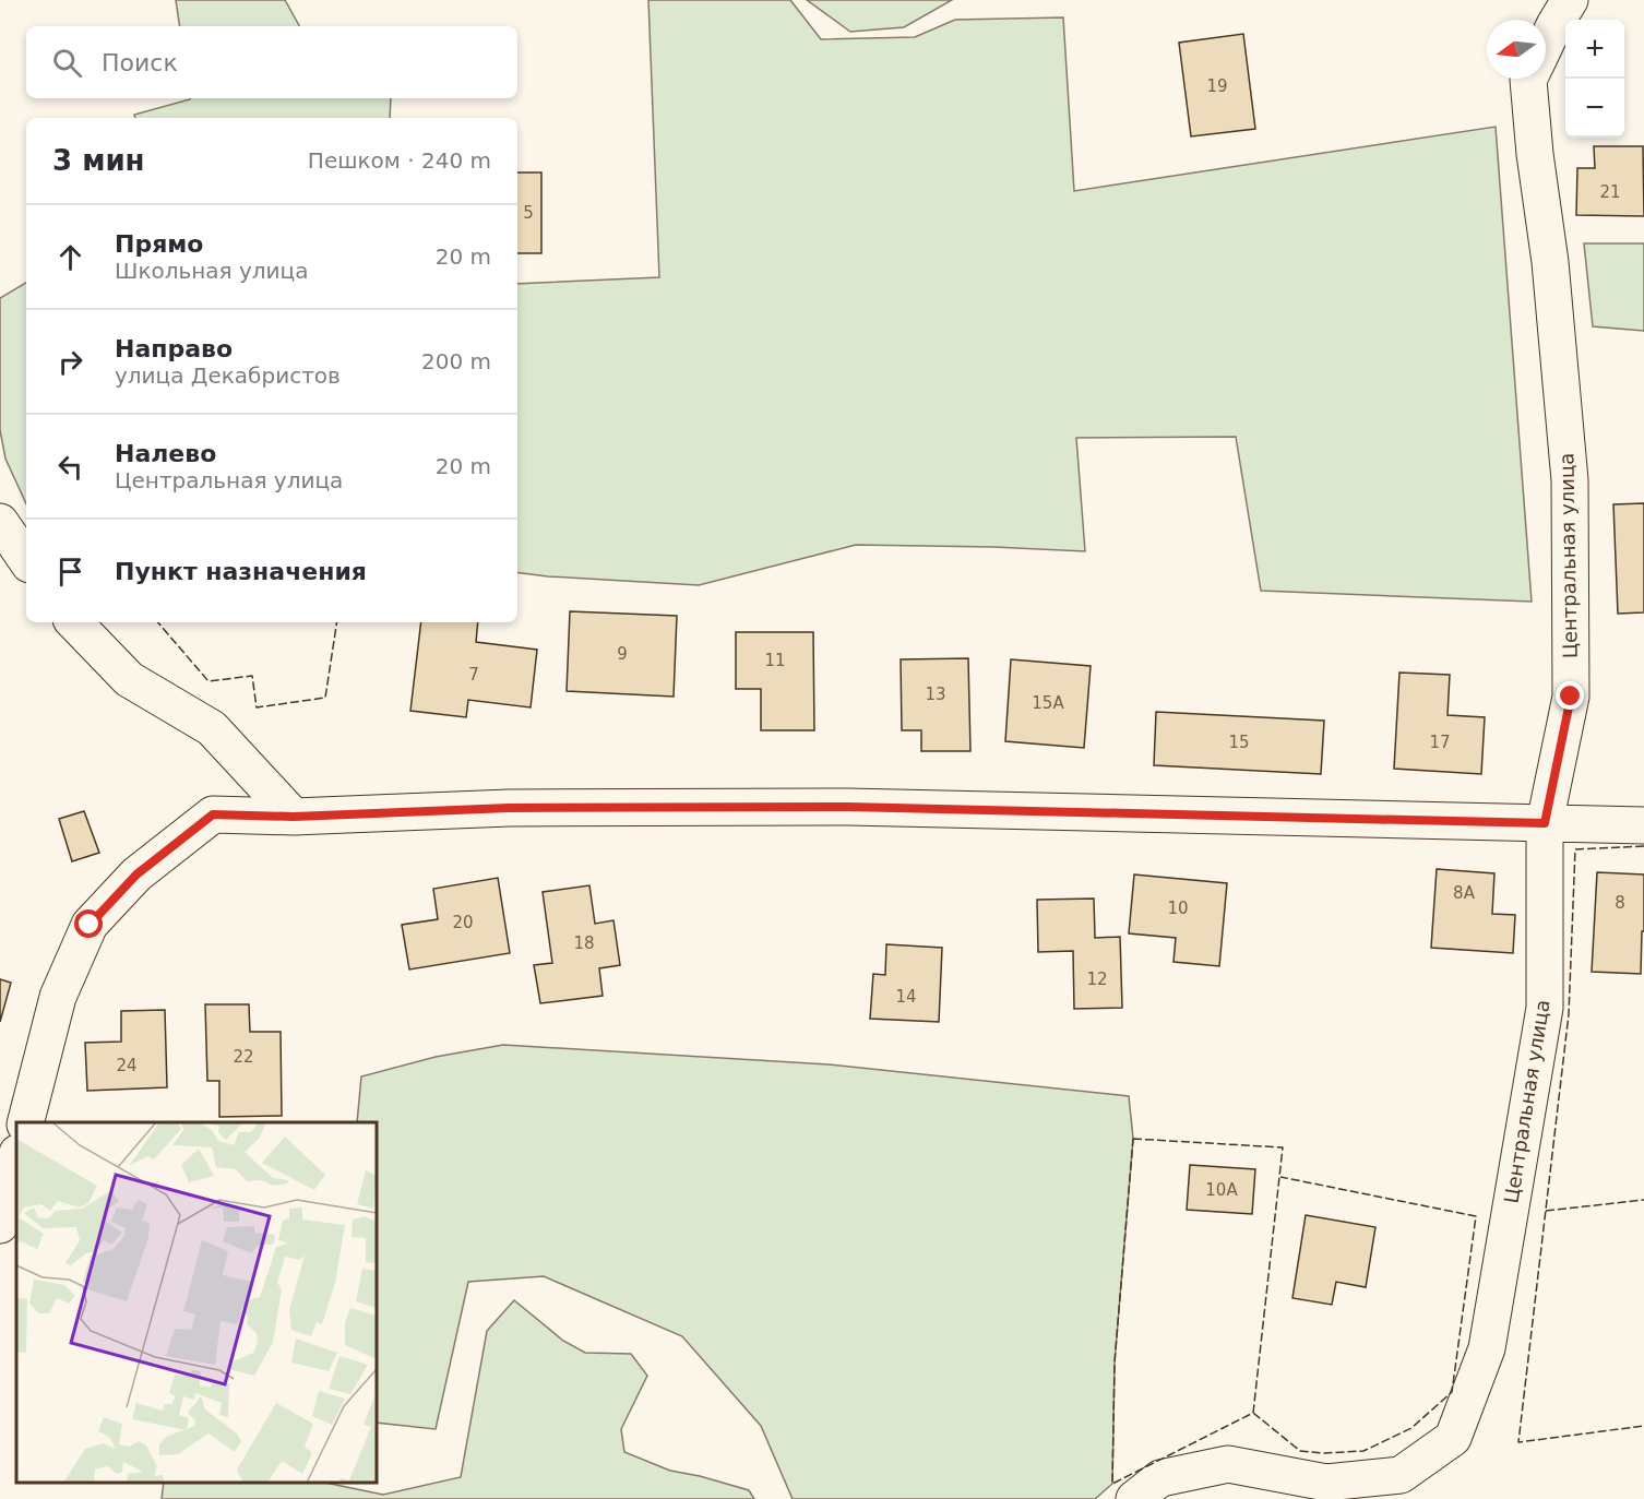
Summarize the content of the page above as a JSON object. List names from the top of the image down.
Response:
{
  "streets": {
    "street": ["Центральная улица"]
  },
  "house_numbers": [
    "19",
    "21",
    "5",
    "9",
    "11",
    "7",
    "13",
    "15А",
    "15",
    "17",
    "8А",
    "8",
    "10",
    "20",
    "18",
    "12",
    "14",
    "22",
    "24",
    "10А"
  ],
  "north": "left",
  "page": {
    "map_buttons": ["+", "−"],
    "search": "Поиск",
    "heading": ["3 мин", "Пешком · 240 m"],
    "list": [
      ["Прямо", "Школьная улица", "20 m"],
      ["Направо", "улица Декабристов", "200 m"],
      ["Налево", "Центральная улица", "20 m"],
      "Пункт назначения"
    ]
  }
}
